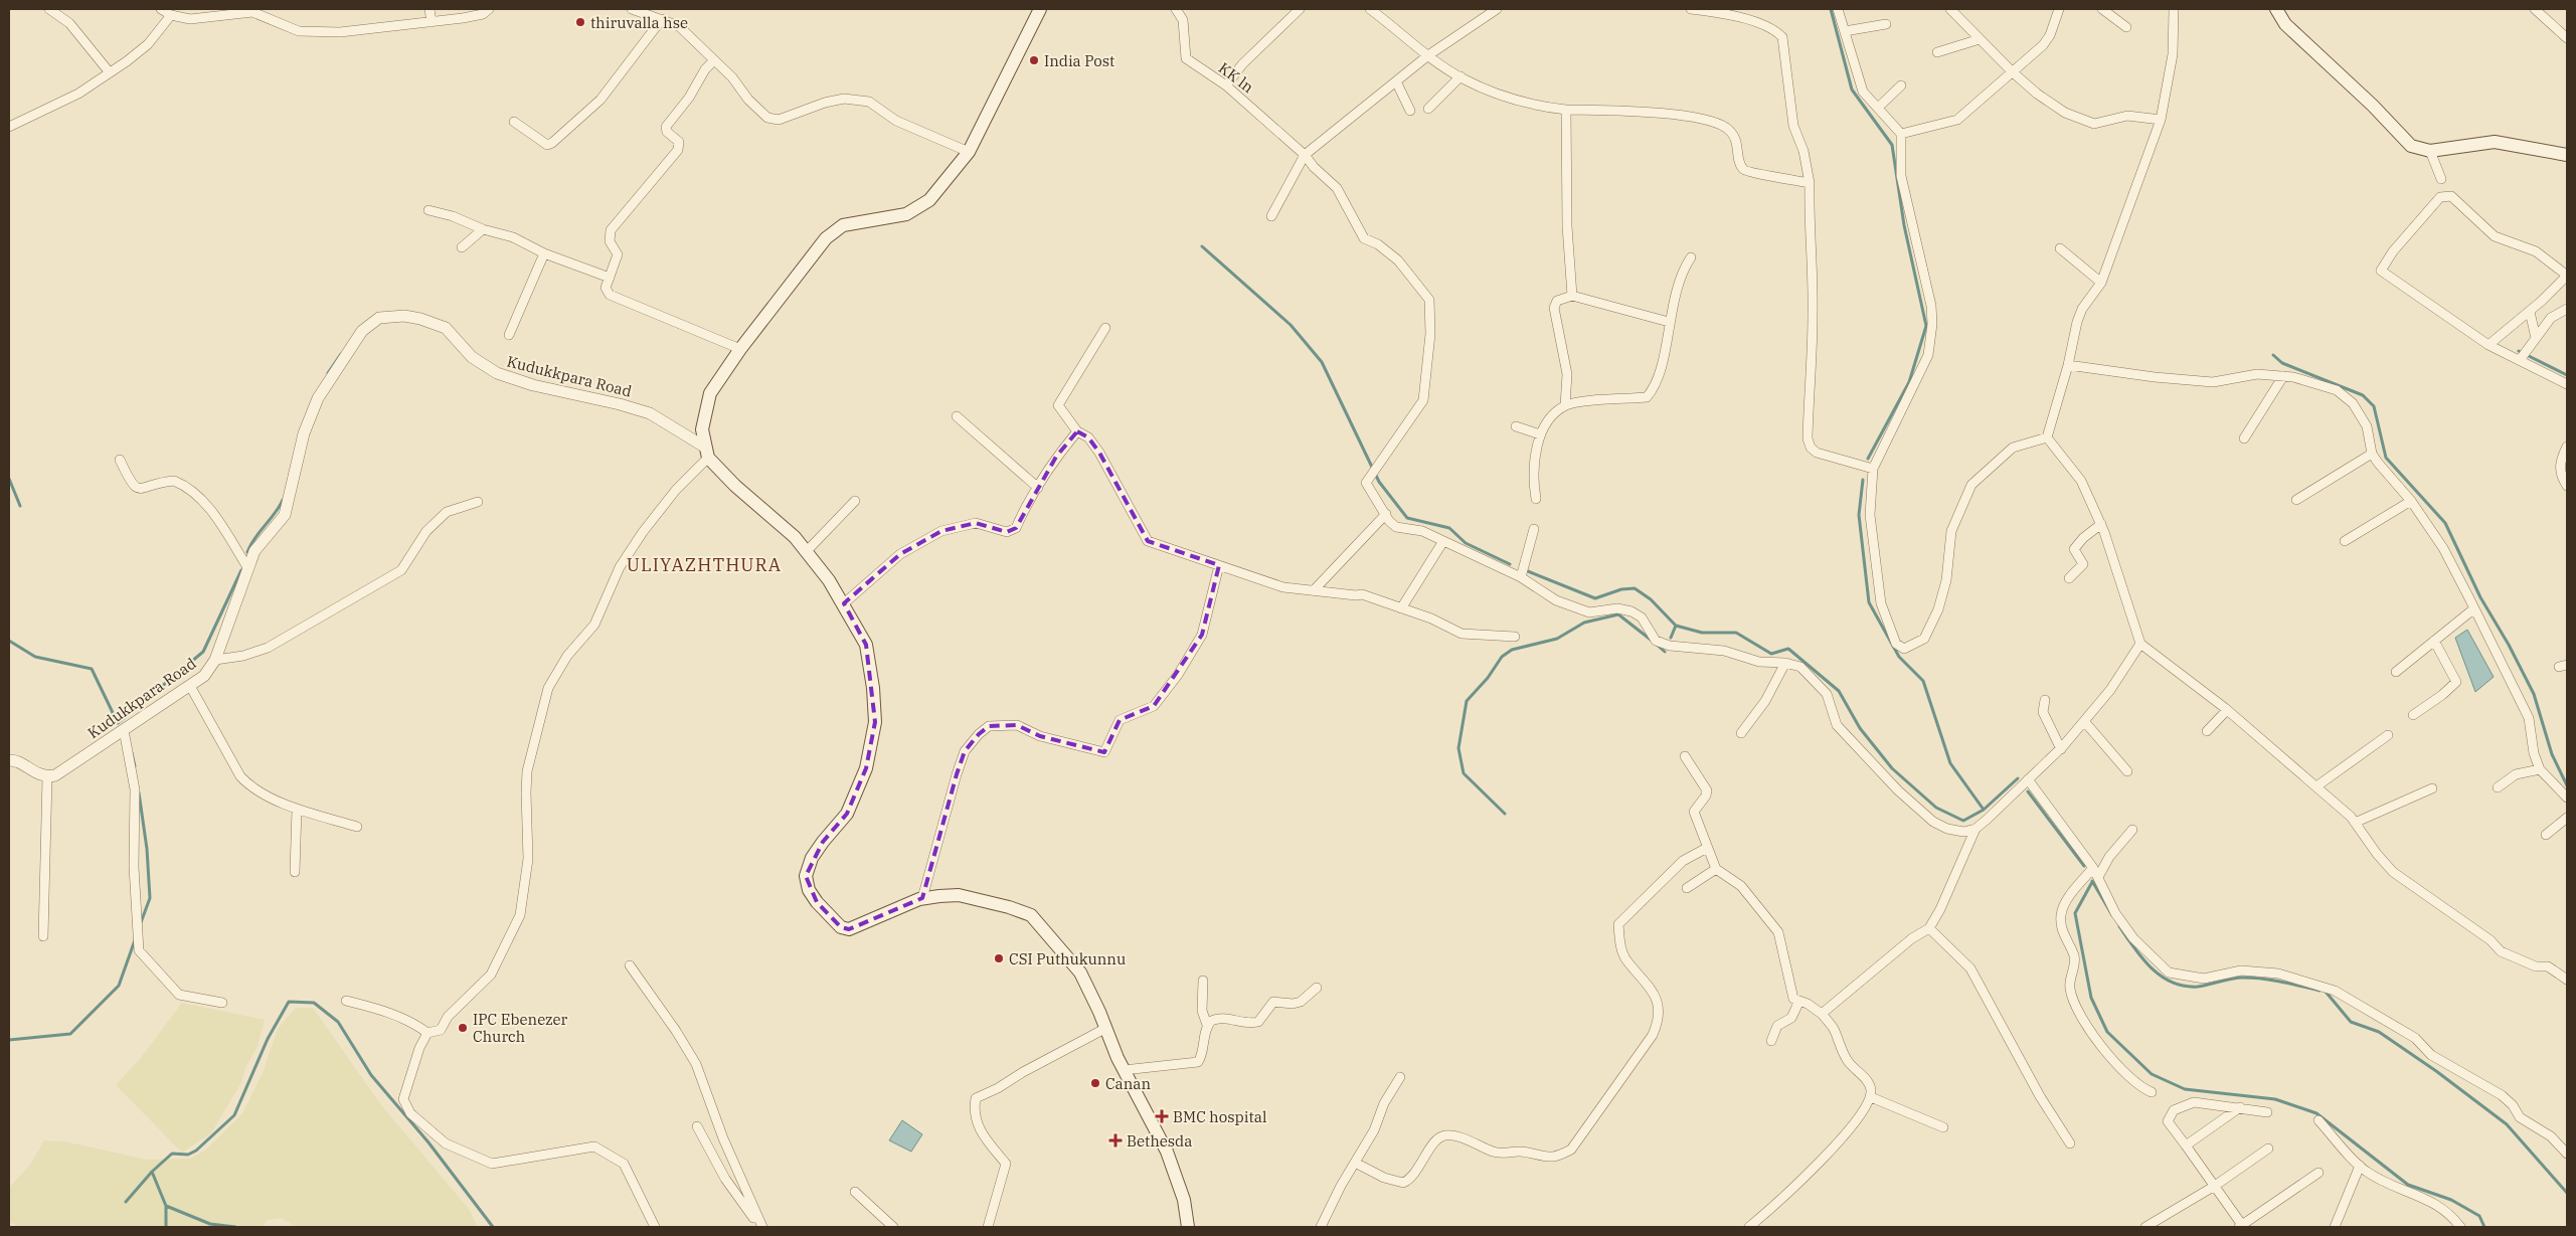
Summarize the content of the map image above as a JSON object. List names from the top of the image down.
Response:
{
  "streets": {
    "street": ["KK ln", "Kudukkpara Road"]
  },
  "districts": ["ULIYAZHTHURA"],
  "places": {
    "other": [
      "thiruvalla hse",
      "India Post",
      "CSI Puthukunnu",
      "IPC Ebenezer Church",
      "Canan"
    ],
    "health": ["BMC hospital", "Bethesda"]
  }
}
